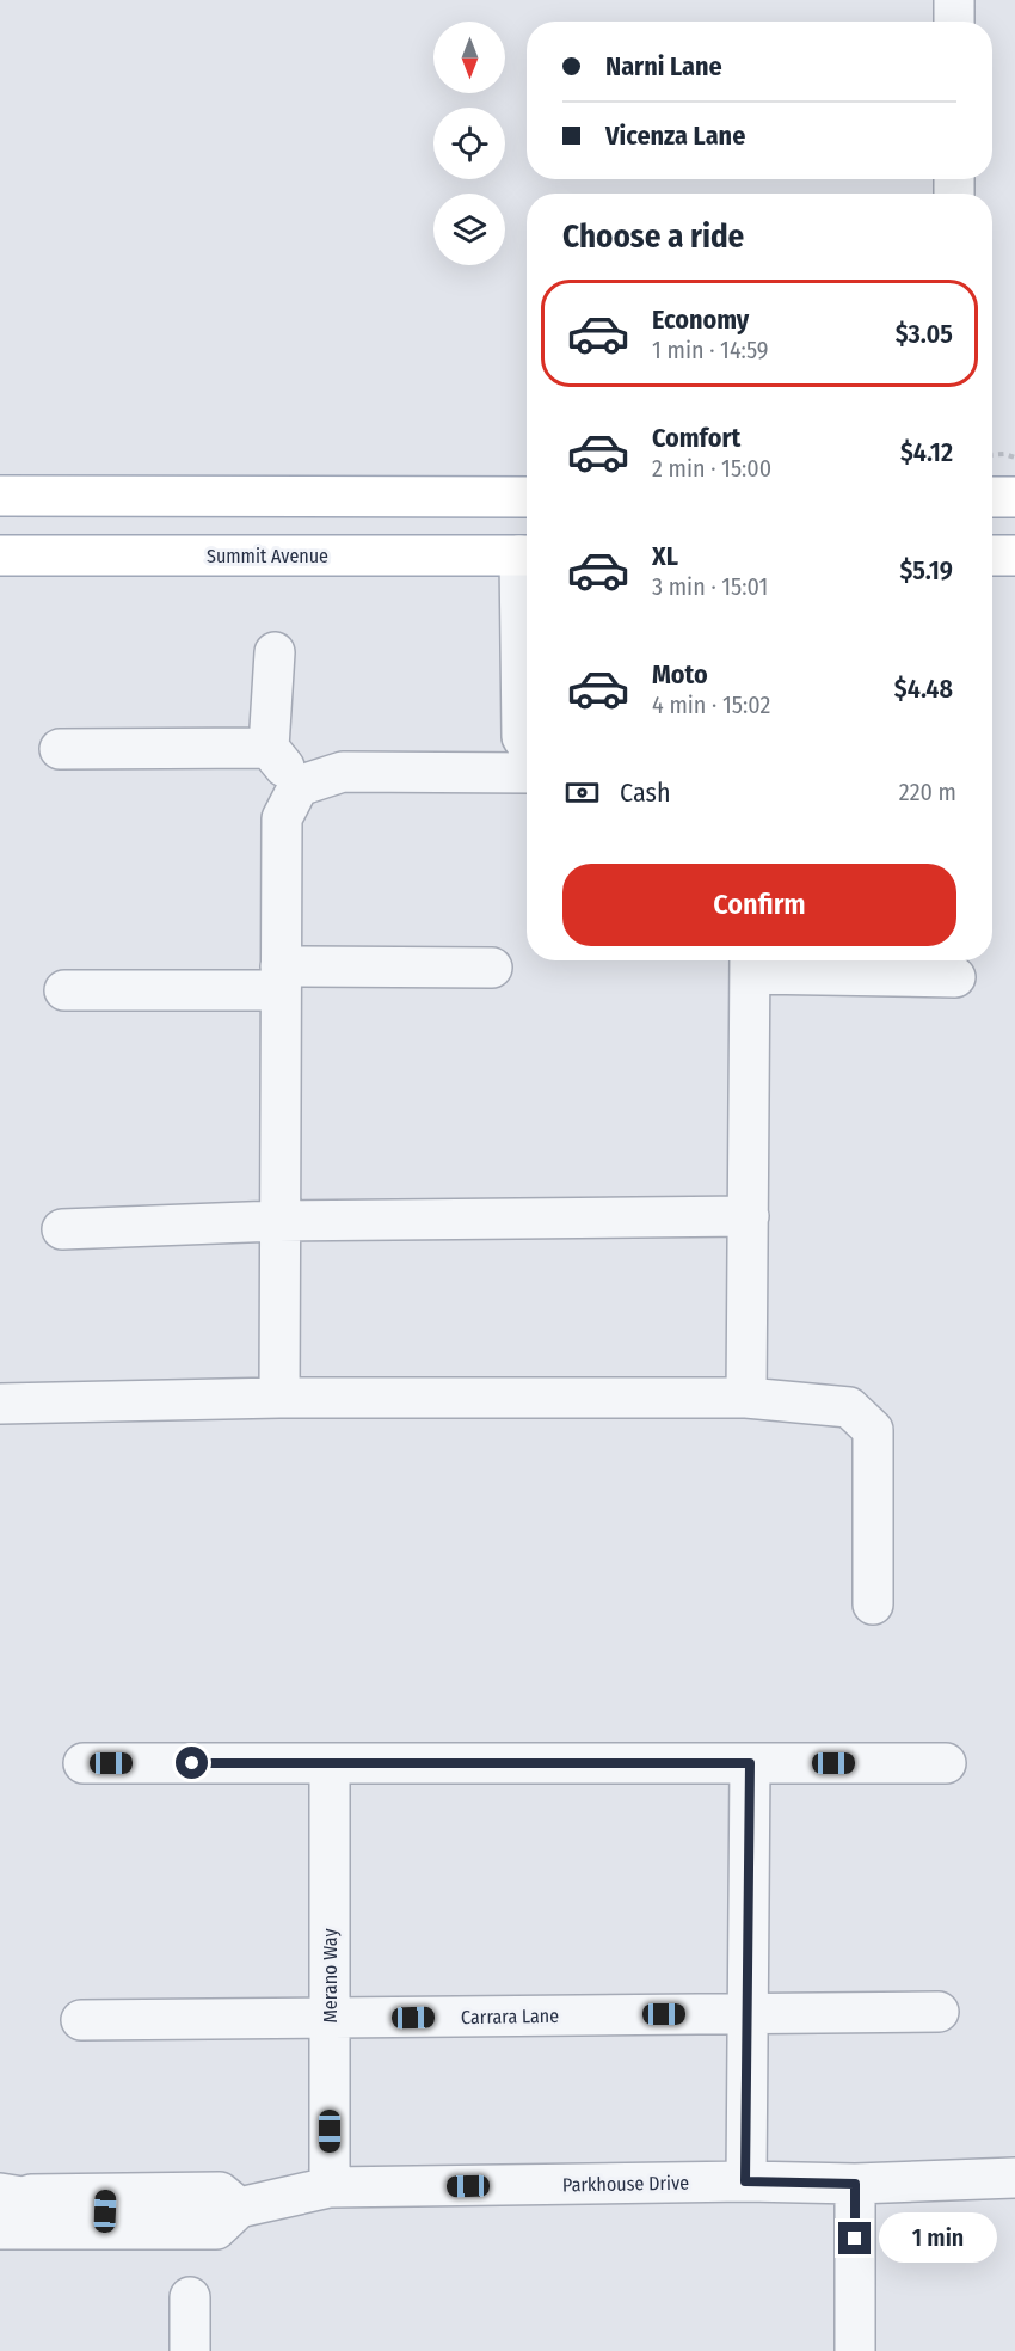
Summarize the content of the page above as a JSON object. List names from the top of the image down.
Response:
{
  "streets": {
    "main road": ["Summit Avenue"],
    "street": ["Merano Way", "Carrara Lane", "Parkhouse Drive"]
  },
  "crossings": [
    ["Merano Way", "Carrara Lane"],
    ["Merano Way", "Parkhouse Drive"]
  ],
  "north": "bottom",
  "page": {
    "banner": ["Narni Lane", "Vicenza Lane"],
    "heading": "Choose a ride",
    "list": [
      {
        "name": "Economy",
        "note": "1 min · 14:59",
        "value": "$3.05"
      },
      {
        "name": "Comfort",
        "note": "2 min · 15:00",
        "value": "$4.12"
      },
      {
        "name": "XL",
        "note": "3 min · 15:01",
        "value": "$5.19"
      },
      {
        "name": "Moto",
        "note": "4 min · 15:02",
        "value": "$4.48"
      }
    ],
    "pay": ["Cash", "220 m"],
    "buttons": "Confirm",
    "bubble": "1 min"
  }
}
